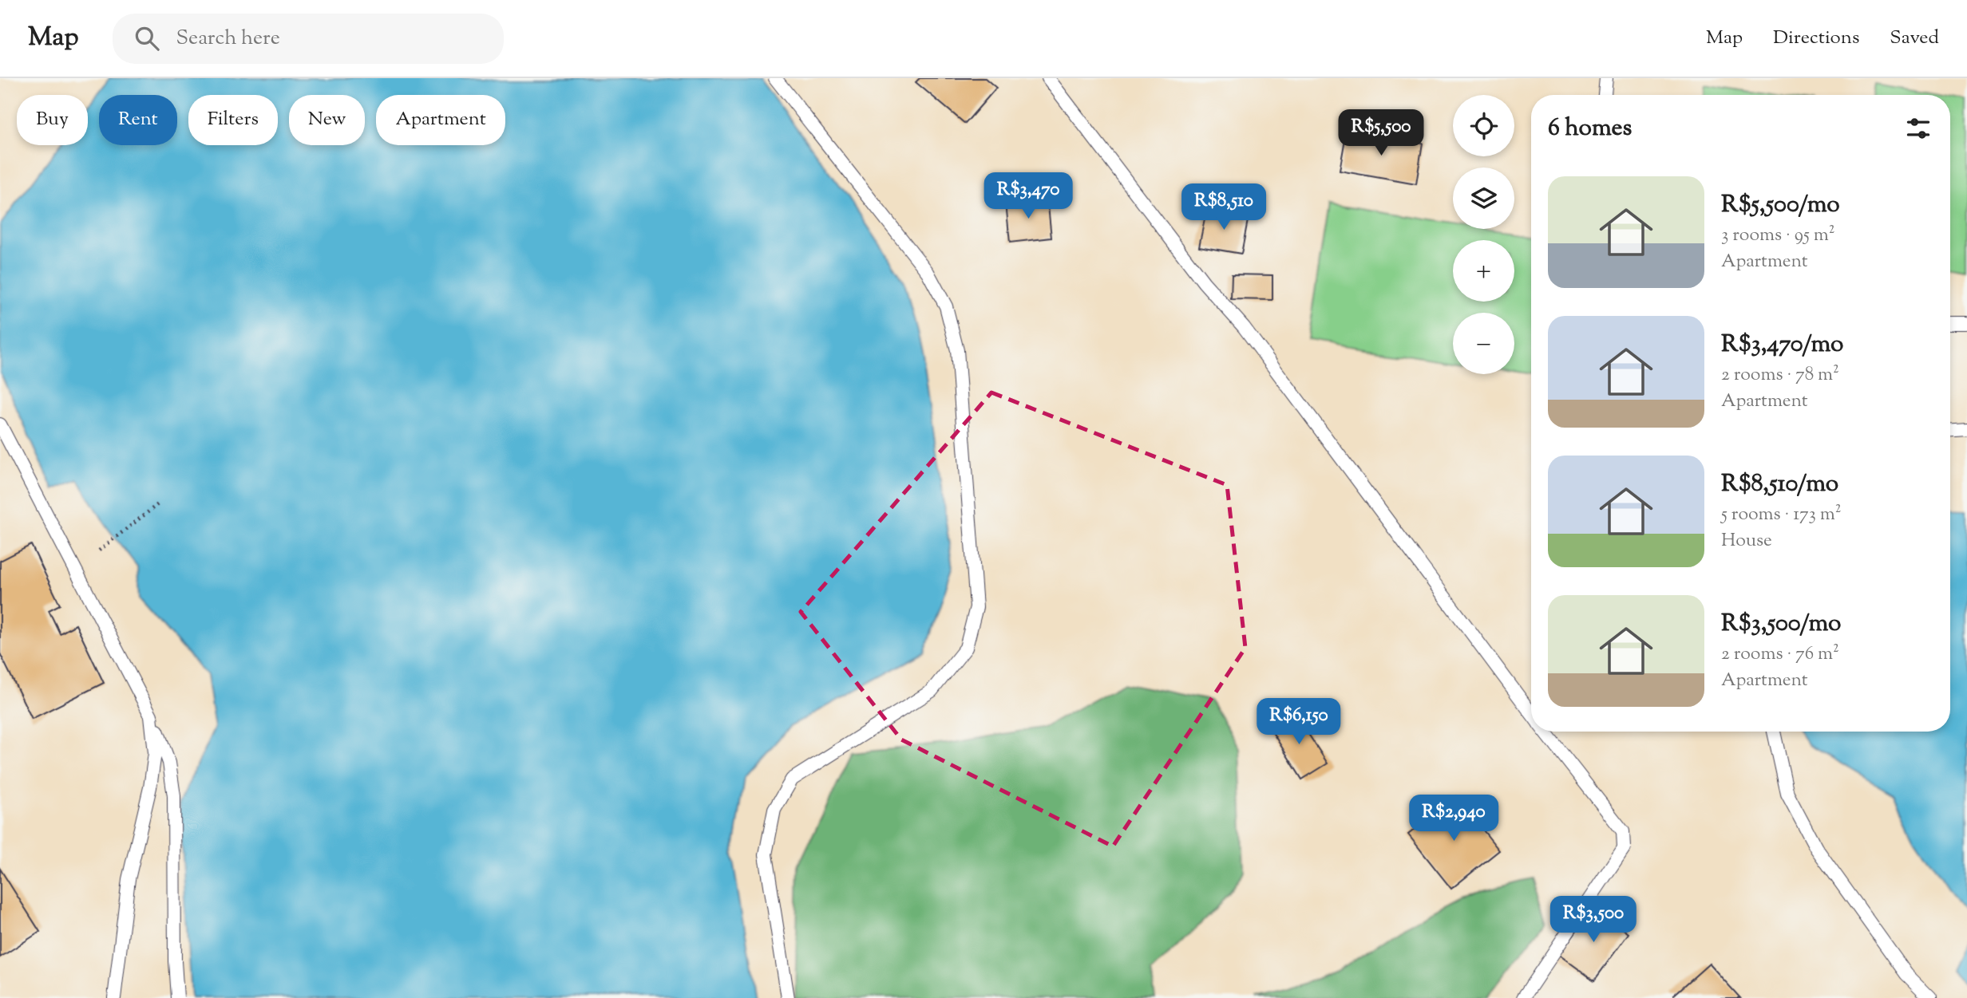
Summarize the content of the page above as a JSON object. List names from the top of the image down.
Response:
{
  "page": {
    "header": "Map",
    "search": "Search here",
    "nav": ["Map", "Directions", "Saved"],
    "map_buttons": ["+", "−"],
    "chip": [
      "Buy",
      "Rent",
      "Filters",
      "New",
      "Apartment"
    ],
    "heading": "6 homes",
    "price": [
      "R$5,500",
      "R$3,470",
      "R$8,510",
      "R$6,150",
      "R$2,940",
      "R$3,500"
    ],
    "list": [
      {
        "name": "R$5,500/mo",
        "note": "3 rooms · 95 m² · Apartment"
      },
      {
        "name": "R$3,470/mo",
        "note": "2 rooms · 78 m² · Apartment"
      },
      {
        "name": "R$8,510/mo",
        "note": "5 rooms · 173 m² · House"
      },
      {
        "name": "R$3,500/mo",
        "note": "2 rooms · 76 m² · Apartment"
      }
    ]
  }
}
